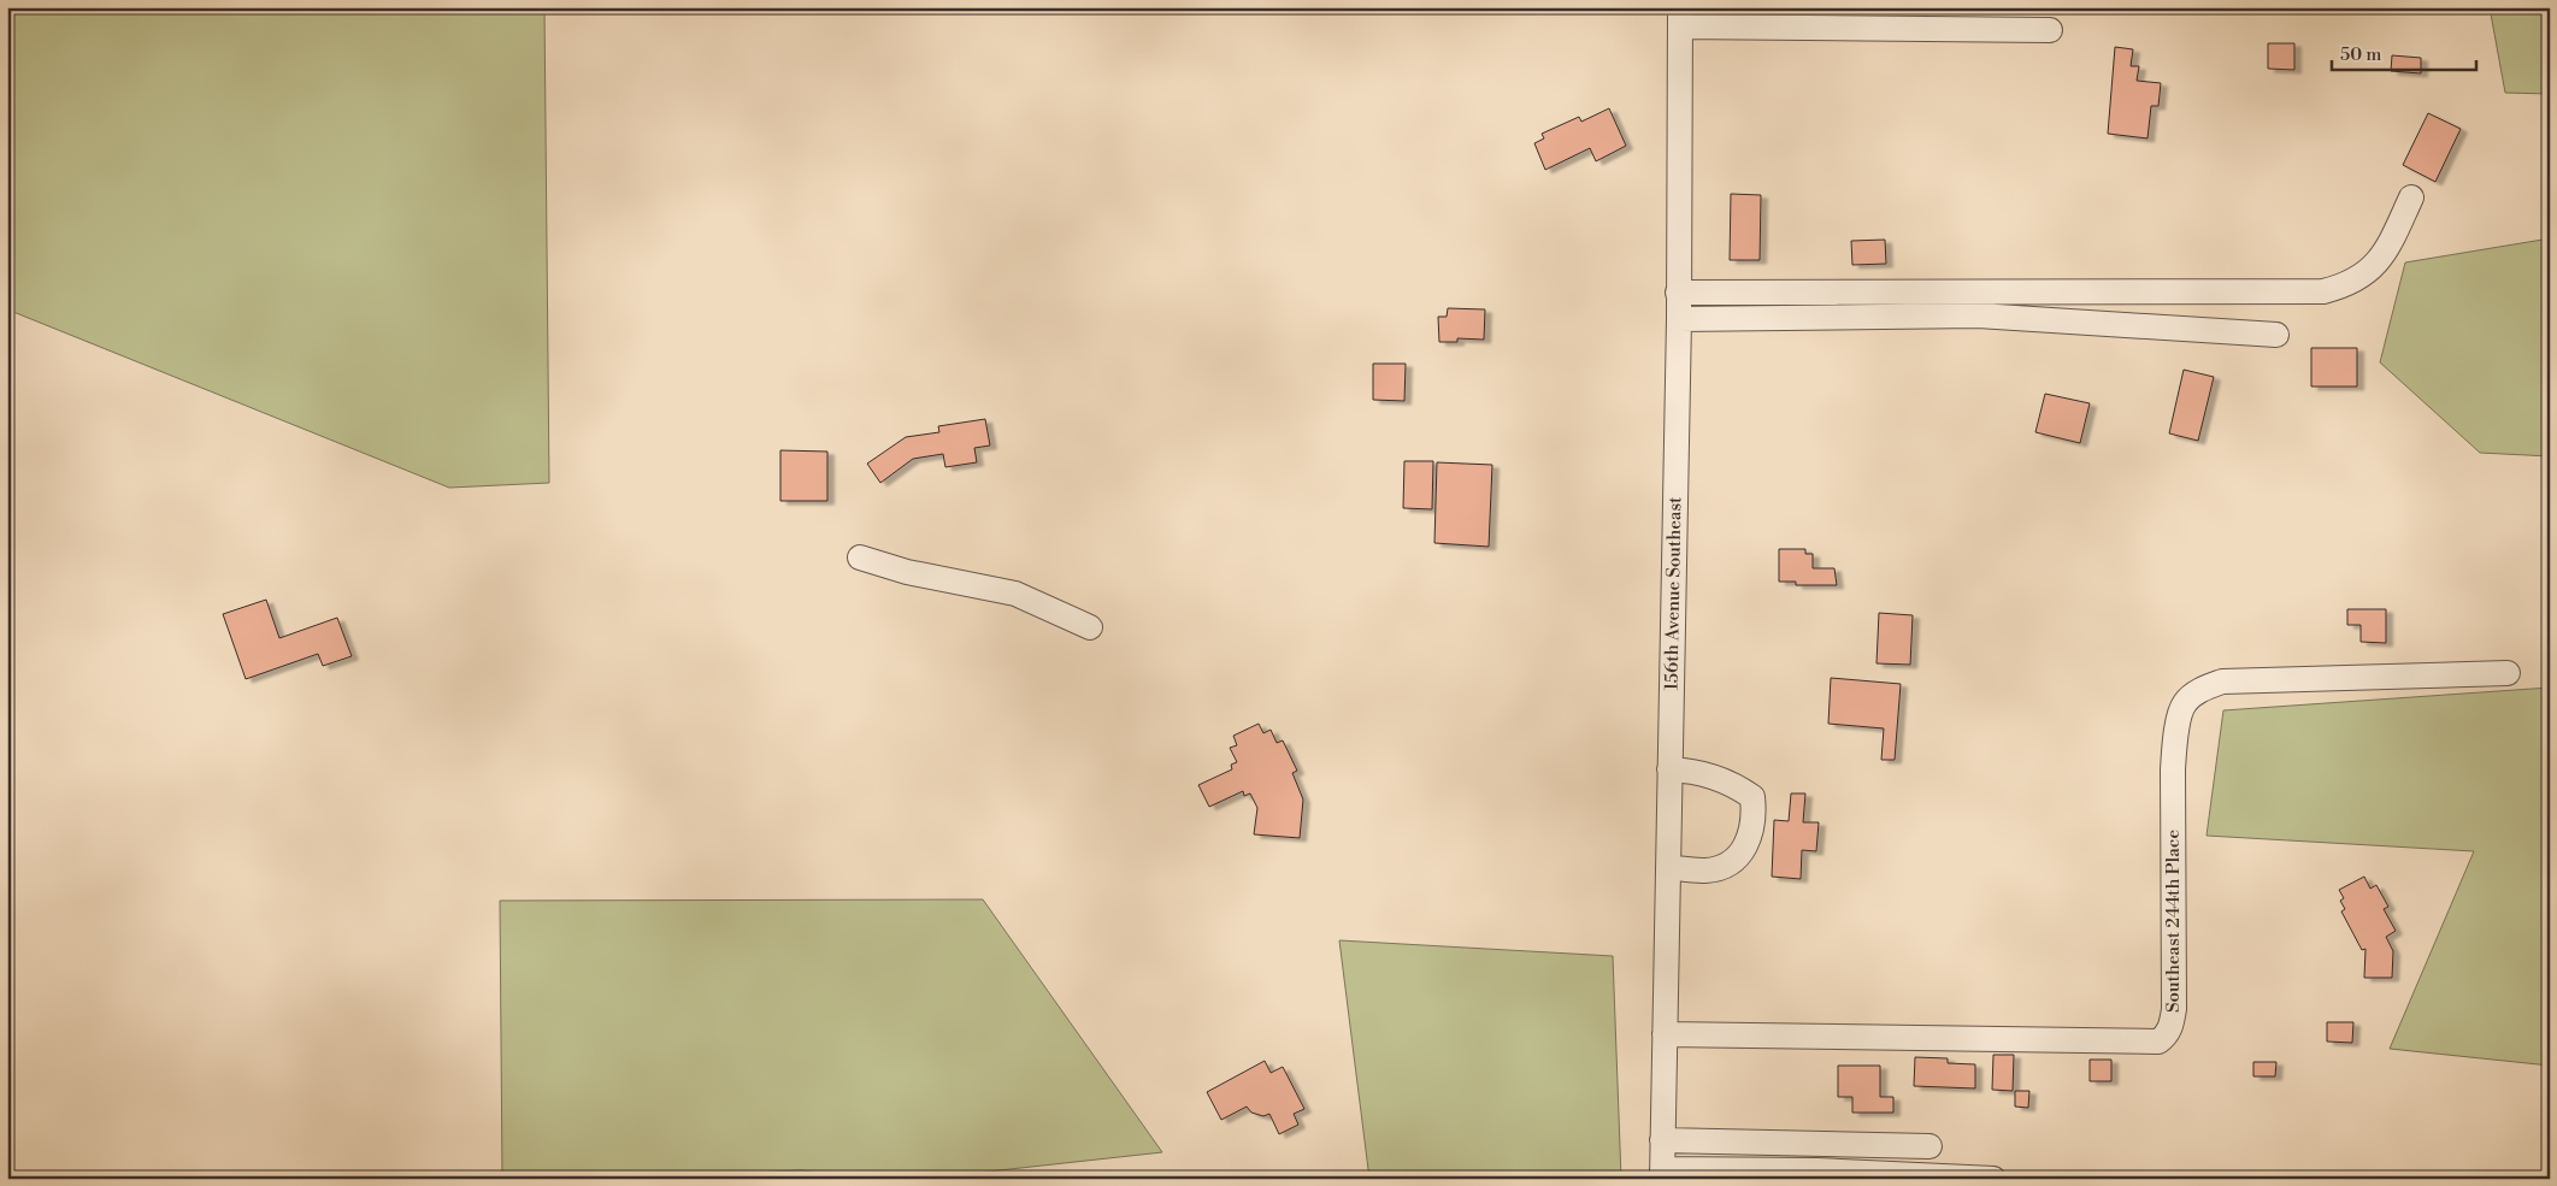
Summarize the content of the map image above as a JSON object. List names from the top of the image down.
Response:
{
  "streets": {
    "street": ["156th Avenue Southeast", "Southeast 244th Place"]
  },
  "crossings": [
    ["156th Avenue Southeast", "Southeast 244th Place"]
  ],
  "scale_bar": "50 m"
}
